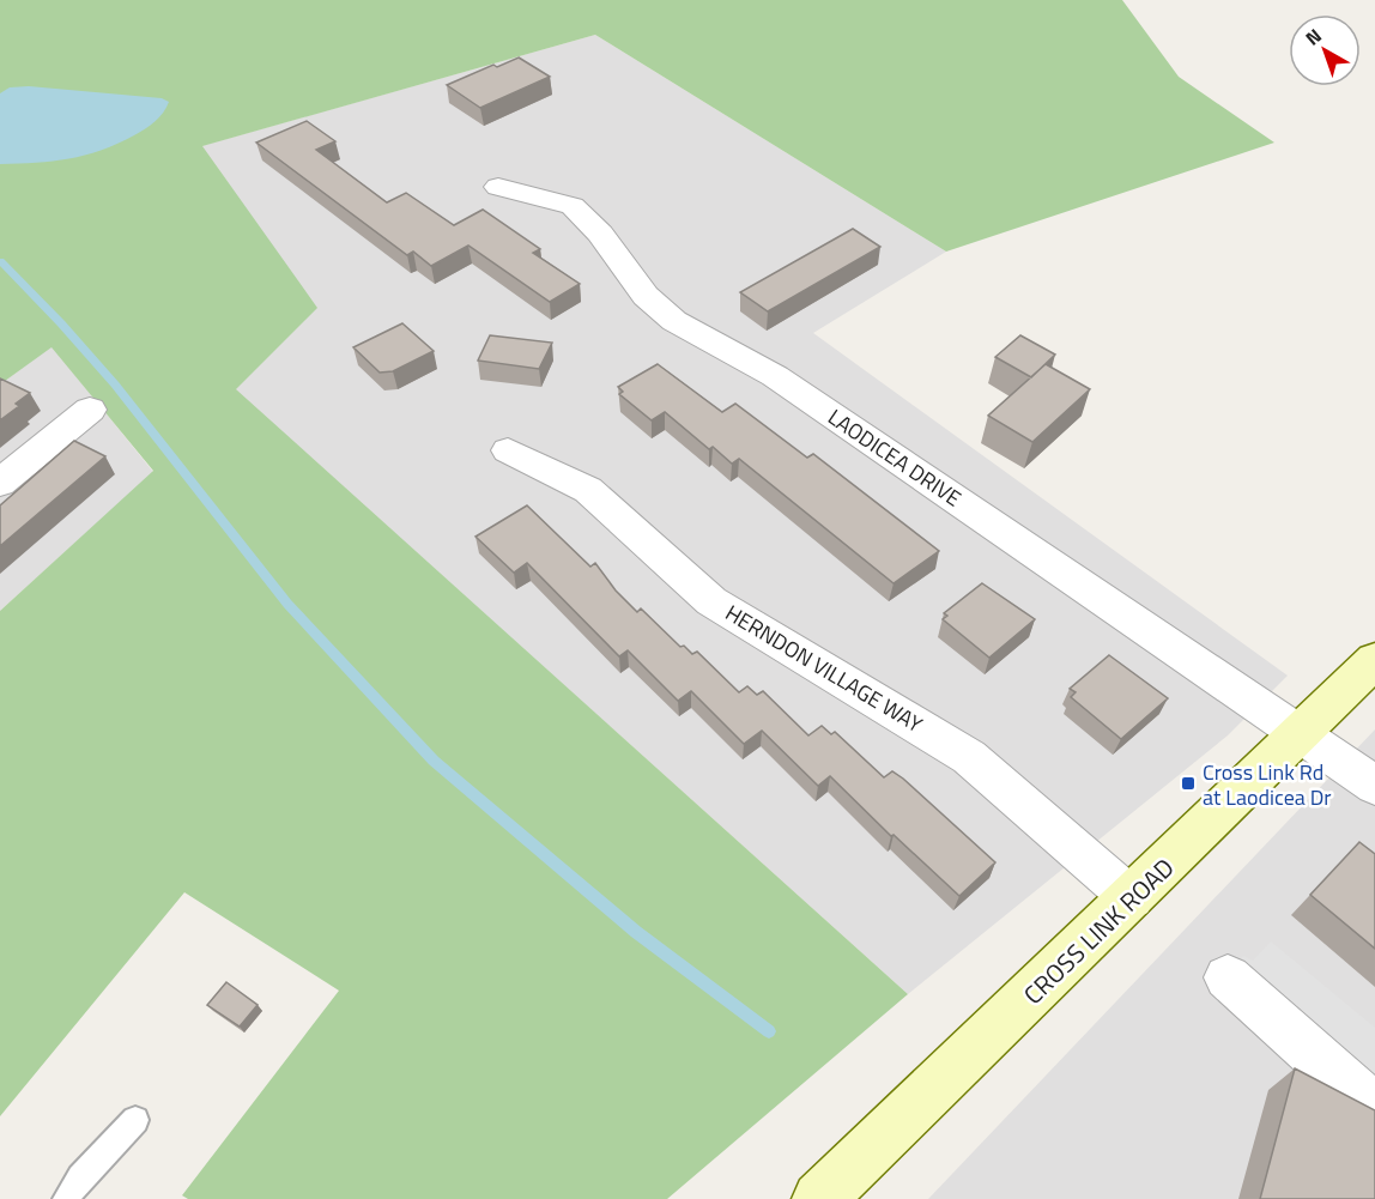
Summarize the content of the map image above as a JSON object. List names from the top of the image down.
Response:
{
  "streets": {
    "street": ["LAODICEA DRIVE", "HERNDON VILLAGE WAY", "CROSS LINK ROAD"]
  },
  "crossings": [
    ["LAODICEA DRIVE", "CROSS LINK ROAD"],
    ["HERNDON VILLAGE WAY", "CROSS LINK ROAD"]
  ],
  "places": {
    "transit": ["Cross Link Rd at Laodicea Dr"]
  },
  "north": "top left"
}
